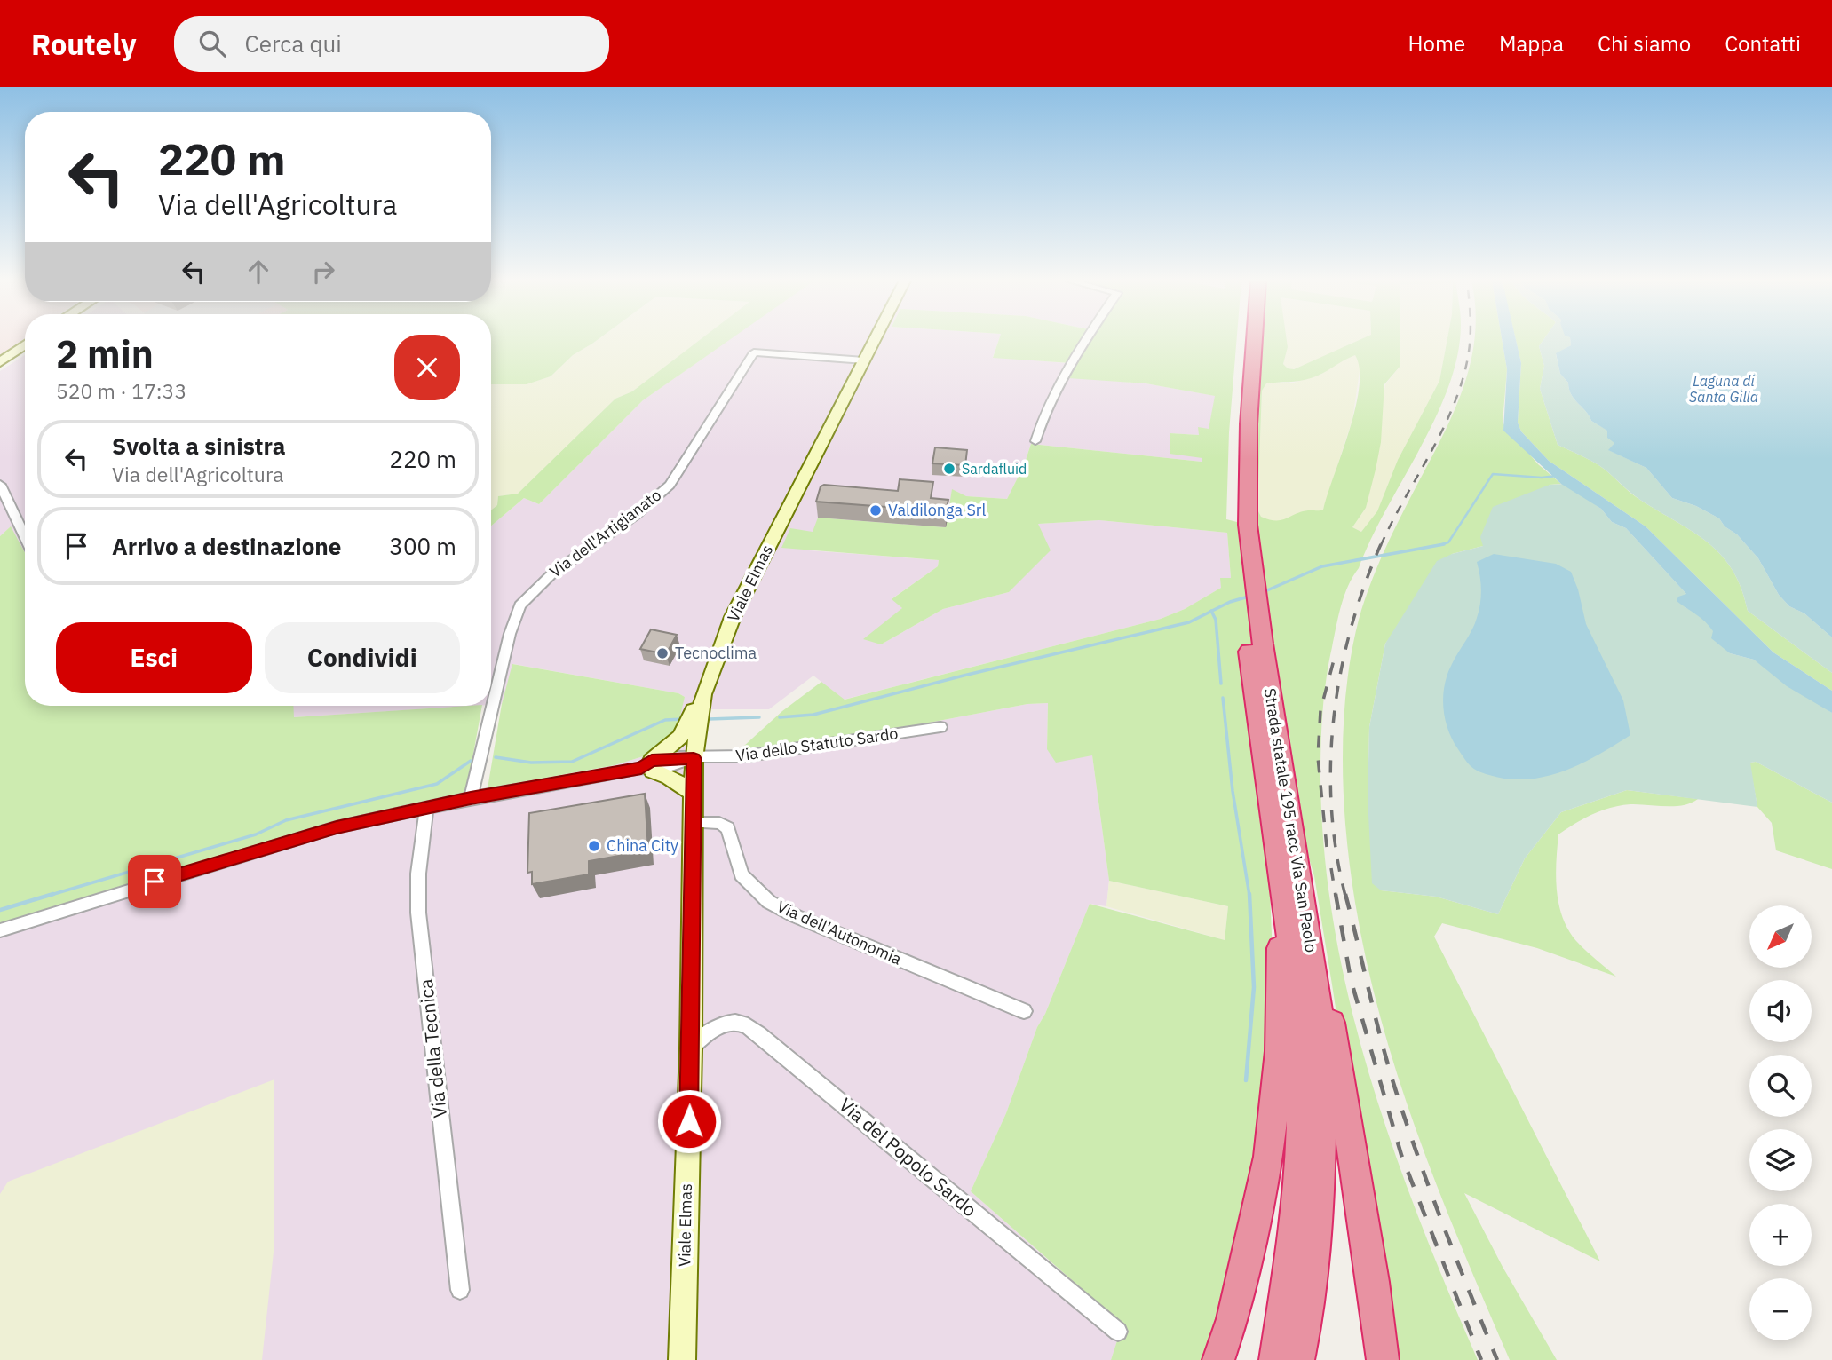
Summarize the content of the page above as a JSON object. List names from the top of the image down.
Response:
{
  "streets": {
    "highway": ["Strada statale 195 racc Via San Paolo"],
    "main road": ["Viale Elmas"],
    "street": [
      "Via dell'Artigianato",
      "Via dello Statuto Sardo",
      "Via dell'Autonomia",
      "Via della Tecnica",
      "Via del Popolo Sardo"
    ]
  },
  "crossings": [
    ["Via dell'Artigianato", "Viale Elmas"],
    ["Via dell'Artigianato", "Via dello Statuto Sardo"],
    ["Viale Elmas", "Via dello Statuto Sardo"],
    ["Viale Elmas", "Via dell'Autonomia"],
    ["Viale Elmas", "Via del Popolo Sardo"],
    ["Via dello Statuto Sardo", "Via della Tecnica"]
  ],
  "water": ["Laguna di Santa Gilla"],
  "places": [
    "Sardafluid",
    "Valdilonga Srl",
    "Tecnoclima",
    "China City"
  ],
  "north": "bottom left",
  "page": {
    "header": "Routely",
    "search": "Cerca qui",
    "nav": [
      "Home",
      "Mappa",
      "Chi siamo",
      "Contatti"
    ],
    "turn": ["220 m", "Via dell'Agricoltura"],
    "heading": ["2 min", "520 m · 17:33"],
    "list": [
      {
        "name": "Svolta a sinistra",
        "note": "Via dell'Agricoltura",
        "value": "220 m"
      },
      {
        "name": "Arrivo a destinazione",
        "value": "300 m"
      }
    ],
    "buttons": ["Esci", "Condividi"],
    "map_buttons": ["+", "−"]
  }
}
